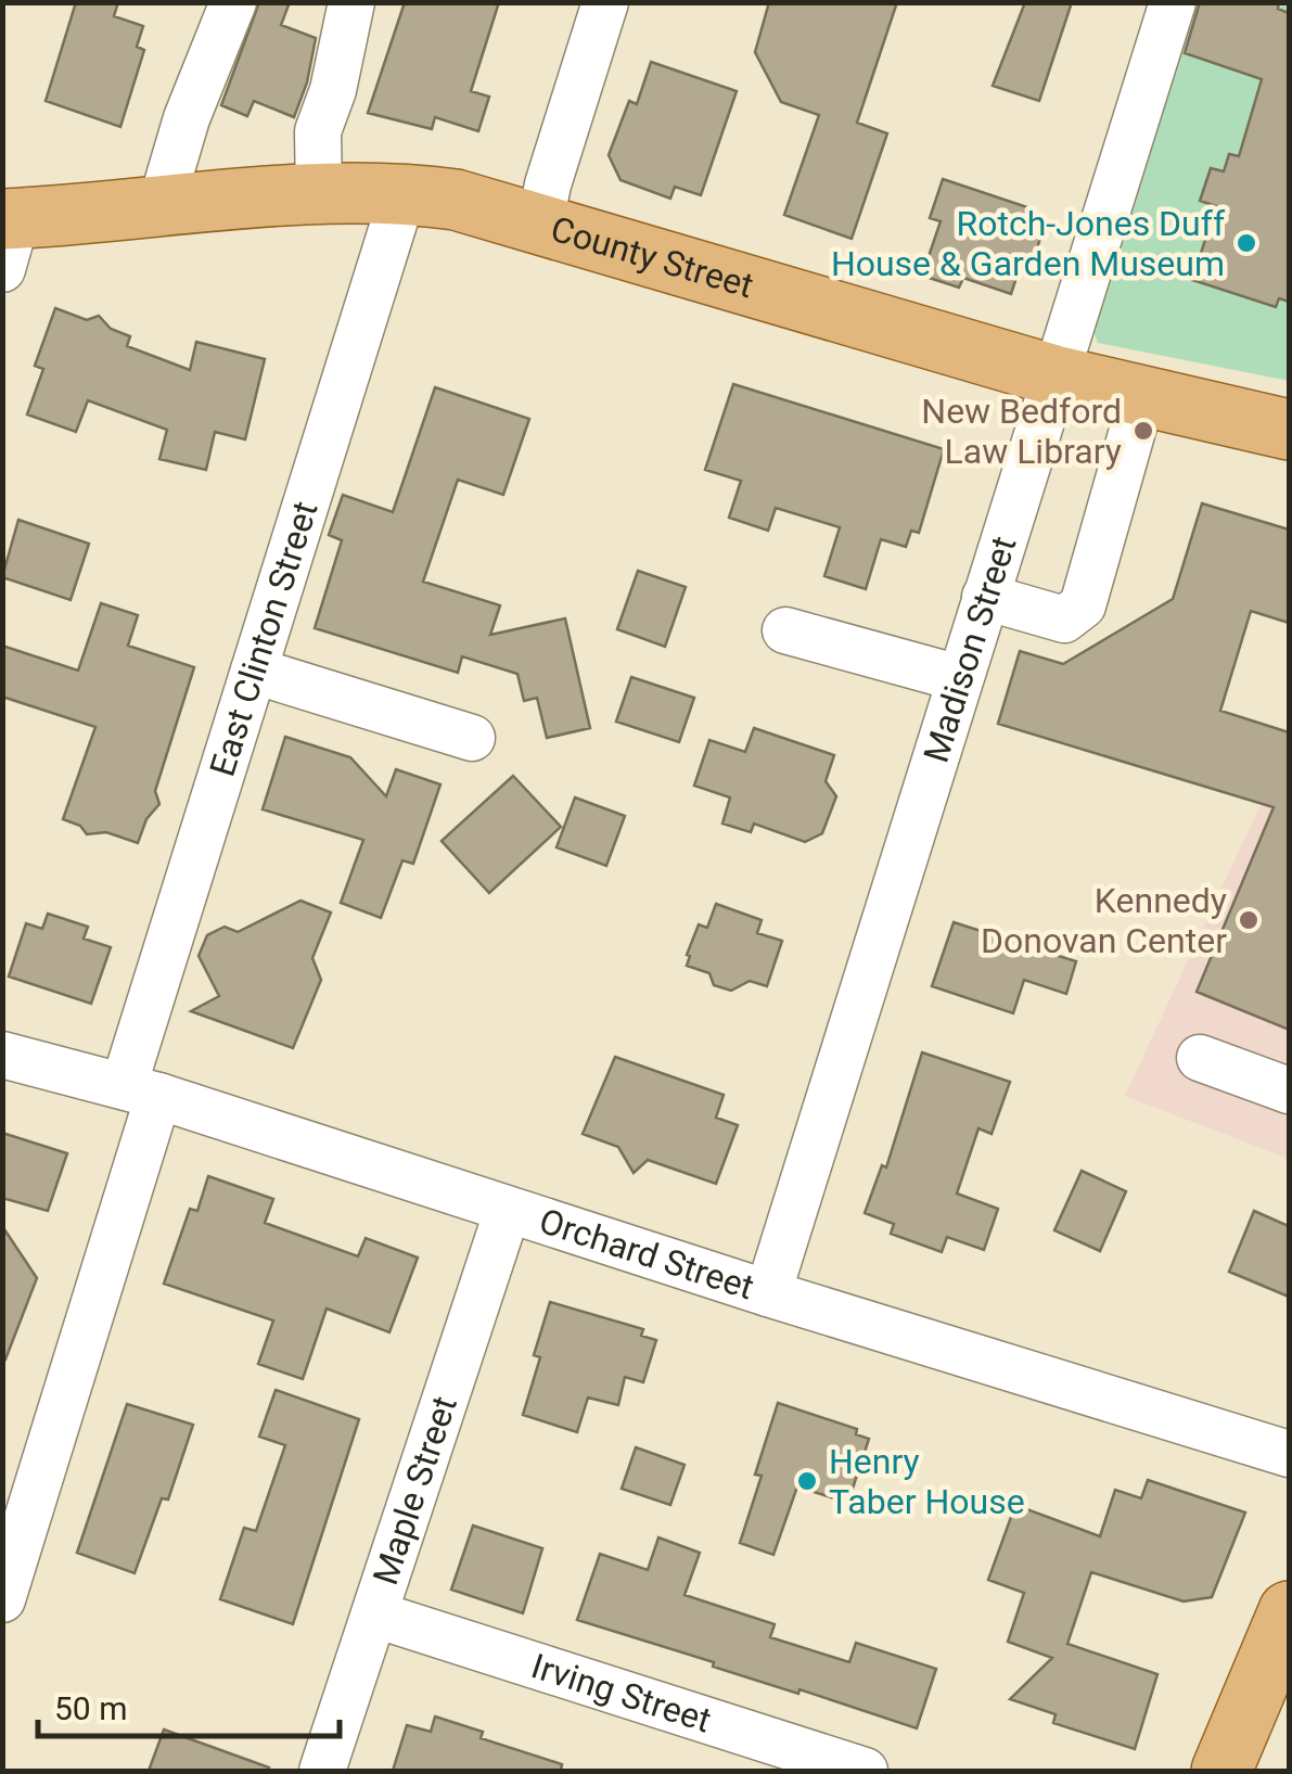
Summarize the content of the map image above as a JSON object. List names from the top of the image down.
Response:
{
  "streets": {
    "main road": ["County Street"],
    "street": [
      "East Clinton Street",
      "Madison Street",
      "Orchard Street",
      "Maple Street",
      "Irving Street"
    ]
  },
  "crossings": [
    ["County Street", "East Clinton Street"],
    ["County Street", "Madison Street"],
    ["East Clinton Street", "Orchard Street"],
    ["Madison Street", "Orchard Street"],
    ["Orchard Street", "Maple Street"],
    ["Maple Street", "Irving Street"]
  ],
  "places": [
    "Rotch-Jones Duff House & Garden Museum",
    "New Bedford Law Library",
    "Kennedy Donovan Center",
    "Henry Taber House"
  ],
  "scale_bar": "50 m"
}
